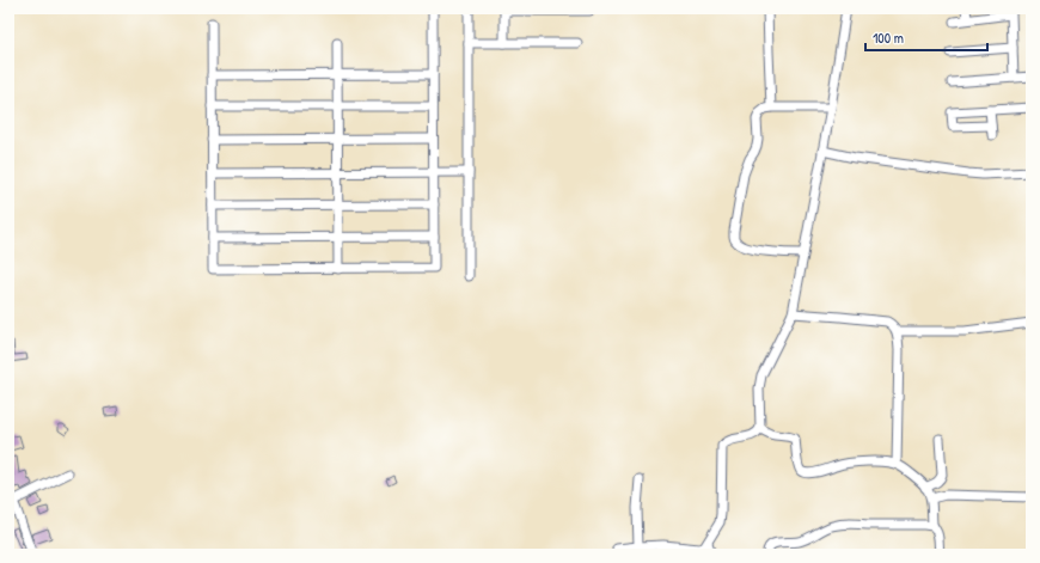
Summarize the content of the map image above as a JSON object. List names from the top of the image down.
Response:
{
  "scale_bar": "100 m"
}
